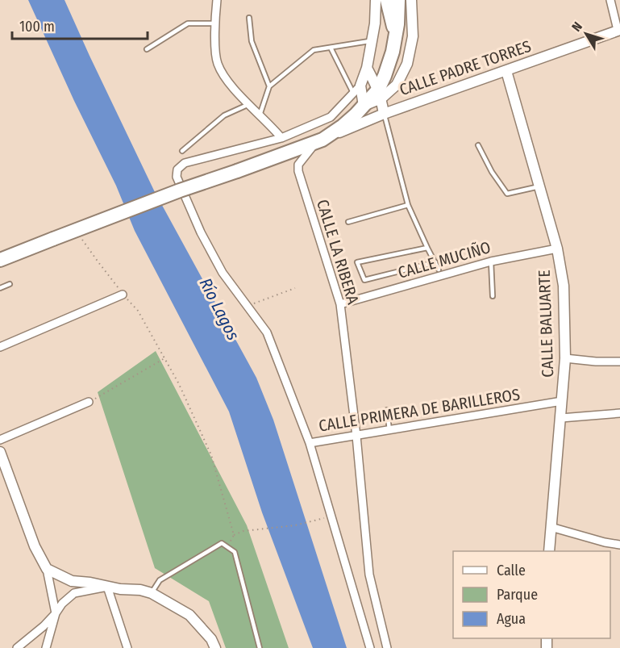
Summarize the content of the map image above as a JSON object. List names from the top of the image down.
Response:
{
  "streets": {
    "street": [
      "CALLE PADRE TORRES",
      "CALLE LA RIBERA",
      "CALLE MUCIÑO",
      "CALLE BALUARTE",
      "CALLE PRIMERA DE BARILLEROS"
    ]
  },
  "crossings": [
    ["CALLE PADRE TORRES", "CALLE LA RIBERA"],
    ["CALLE PADRE TORRES", "CALLE BALUARTE"],
    ["CALLE LA RIBERA", "CALLE MUCIÑO"],
    ["CALLE LA RIBERA", "CALLE PRIMERA DE BARILLEROS"],
    ["CALLE MUCIÑO", "CALLE BALUARTE"],
    ["CALLE BALUARTE", "CALLE PRIMERA DE BARILLEROS"]
  ],
  "water": ["Río Lagos"],
  "legend": ["Calle", "Parque", "Agua"],
  "scale_bar": "100 m",
  "north": "top left"
}
